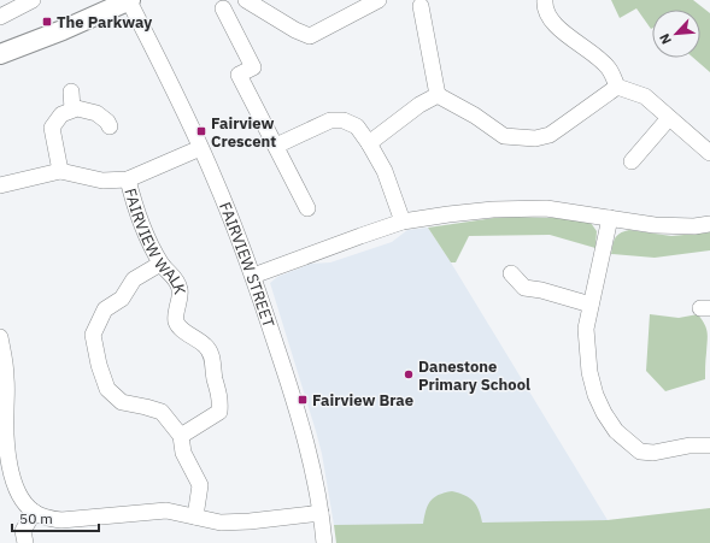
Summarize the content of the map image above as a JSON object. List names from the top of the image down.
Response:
{
  "streets": {
    "street": ["FAIRVIEW WALK", "FAIRVIEW STREET"]
  },
  "places": {
    "transit": ["The Parkway", "Fairview Crescent", "Fairview Brae"],
    "other": ["Danestone Primary School"]
  },
  "scale_bar": "50 m",
  "north": "bottom left"
}
